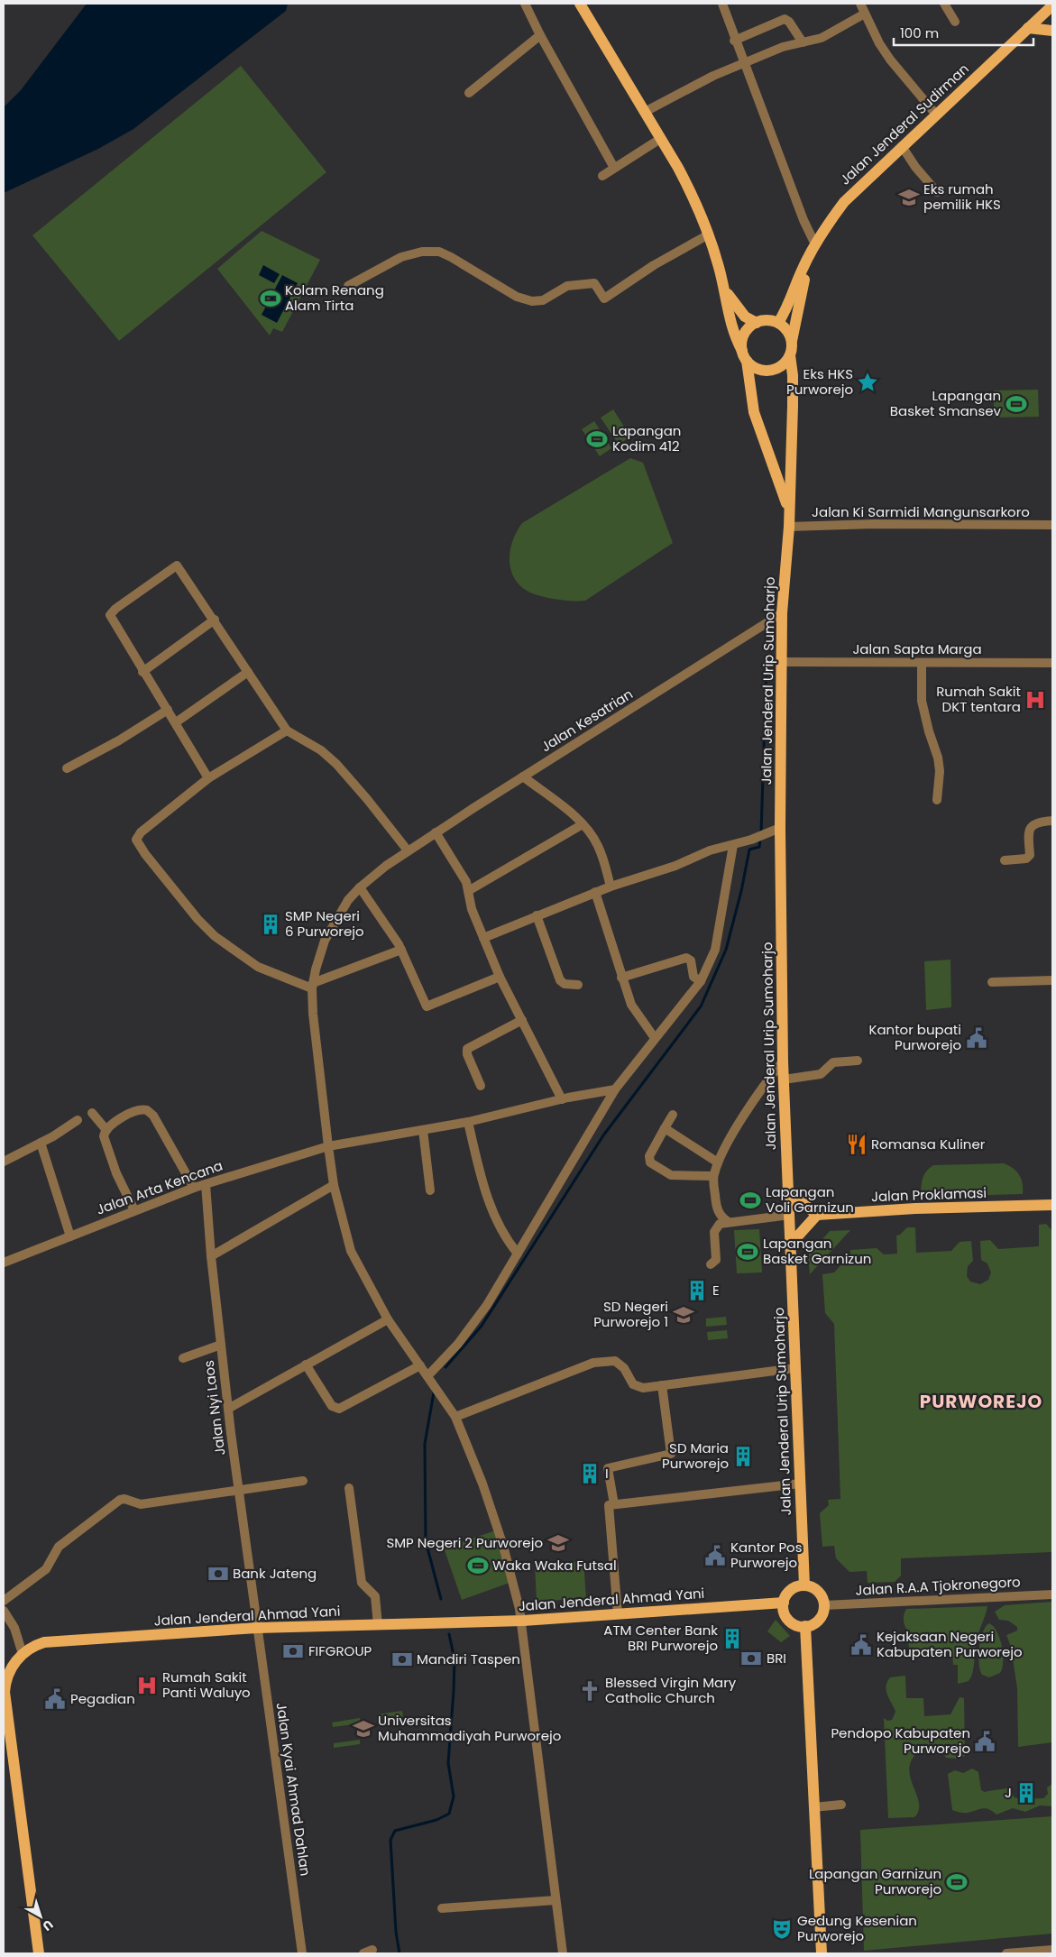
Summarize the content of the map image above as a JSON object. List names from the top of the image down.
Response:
{
  "streets": {
    "main road": [
      "Jalan Jenderal Sudirman",
      "Jalan Jenderal Urip Sumoharjo",
      "Jalan Proklamasi",
      "Jalan Jenderal Ahmad Yani"
    ],
    "street": [
      "Jalan Ki Sarmidi Mangunsarkoro",
      "Jalan Sapta Marga",
      "Jalan Kesatrian",
      "Jalan Arta Kencana",
      "Jalan Nyi Laos",
      "Jalan R.A.A Tjokronegoro",
      "Jalan Kyai Ahmad Dahlan"
    ]
  },
  "crossings": [
    ["Jalan Ki Sarmidi Mangunsarkoro", "Jalan Jenderal Urip Sumoharjo"],
    ["Jalan Sapta Marga", "Jalan Jenderal Urip Sumoharjo"],
    ["Jalan Jenderal Urip Sumoharjo", "Jalan Kesatrian"],
    ["Jalan Jenderal Urip Sumoharjo", "Jalan R.A.A Tjokronegoro"],
    ["Jalan Jenderal Urip Sumoharjo", "Jalan Jenderal Ahmad Yani"],
    ["Jalan Kesatrian", "Jalan Arta Kencana"],
    ["Jalan Kesatrian", "Jalan Jenderal Ahmad Yani"],
    ["Jalan Arta Kencana", "Jalan Nyi Laos"],
    ["Jalan Nyi Laos", "Jalan Jenderal Ahmad Yani"],
    ["Jalan Nyi Laos", "Jalan Kyai Ahmad Dahlan"],
    ["Jalan R.A.A Tjokronegoro", "Jalan Jenderal Ahmad Yani"],
    ["Jalan Jenderal Ahmad Yani", "Jalan Kyai Ahmad Dahlan"]
  ],
  "districts": ["PURWOREJO"],
  "places": {
    "school or university": [
      "Eks rumah pemilik HKS",
      "SD Negeri Purworejo 1",
      "SMP Negeri 2 Purworejo",
      "Universitas Muhammadiyah Purworejo"
    ],
    "sports": [
      "Kolam Renang Alam Tirta",
      "Lapangan Basket Smansev",
      "Lapangan Kodim 412",
      "Lapangan Voli Garnizun",
      "Lapangan Basket Garnizun",
      "Waka Waka Futsal",
      "Lapangan Garnizun Purworejo"
    ],
    "place": ["Eks HKS Purworejo"],
    "hospital": ["Rumah Sakit DKT tentara", "Rumah Sakit Panti Waluyo"],
    "building": [
      "SMP Negeri 6 Purworejo",
      "E",
      "SD Maria Purworejo",
      "I",
      "ATM Center Bank BRI Purworejo",
      "J"
    ],
    "public building": [
      "Kantor bupati Purworejo",
      "Kantor Pos Purworejo",
      "Kejaksaan Negeri Kabupaten Purworejo",
      "Pegadian",
      "Pendopo Kabupaten Purworejo"
    ],
    "restaurant": ["Romansa Kuliner"],
    "bank": [
      "Bank Jateng",
      "FIFGROUP",
      "BRI",
      "Mandiri Taspen"
    ],
    "church": ["Blessed Virgin Mary Catholic Church"],
    "theatre": ["Gedung Kesenian Purworejo"]
  },
  "scale_bar": "100 m",
  "north": "bottom right"
}
